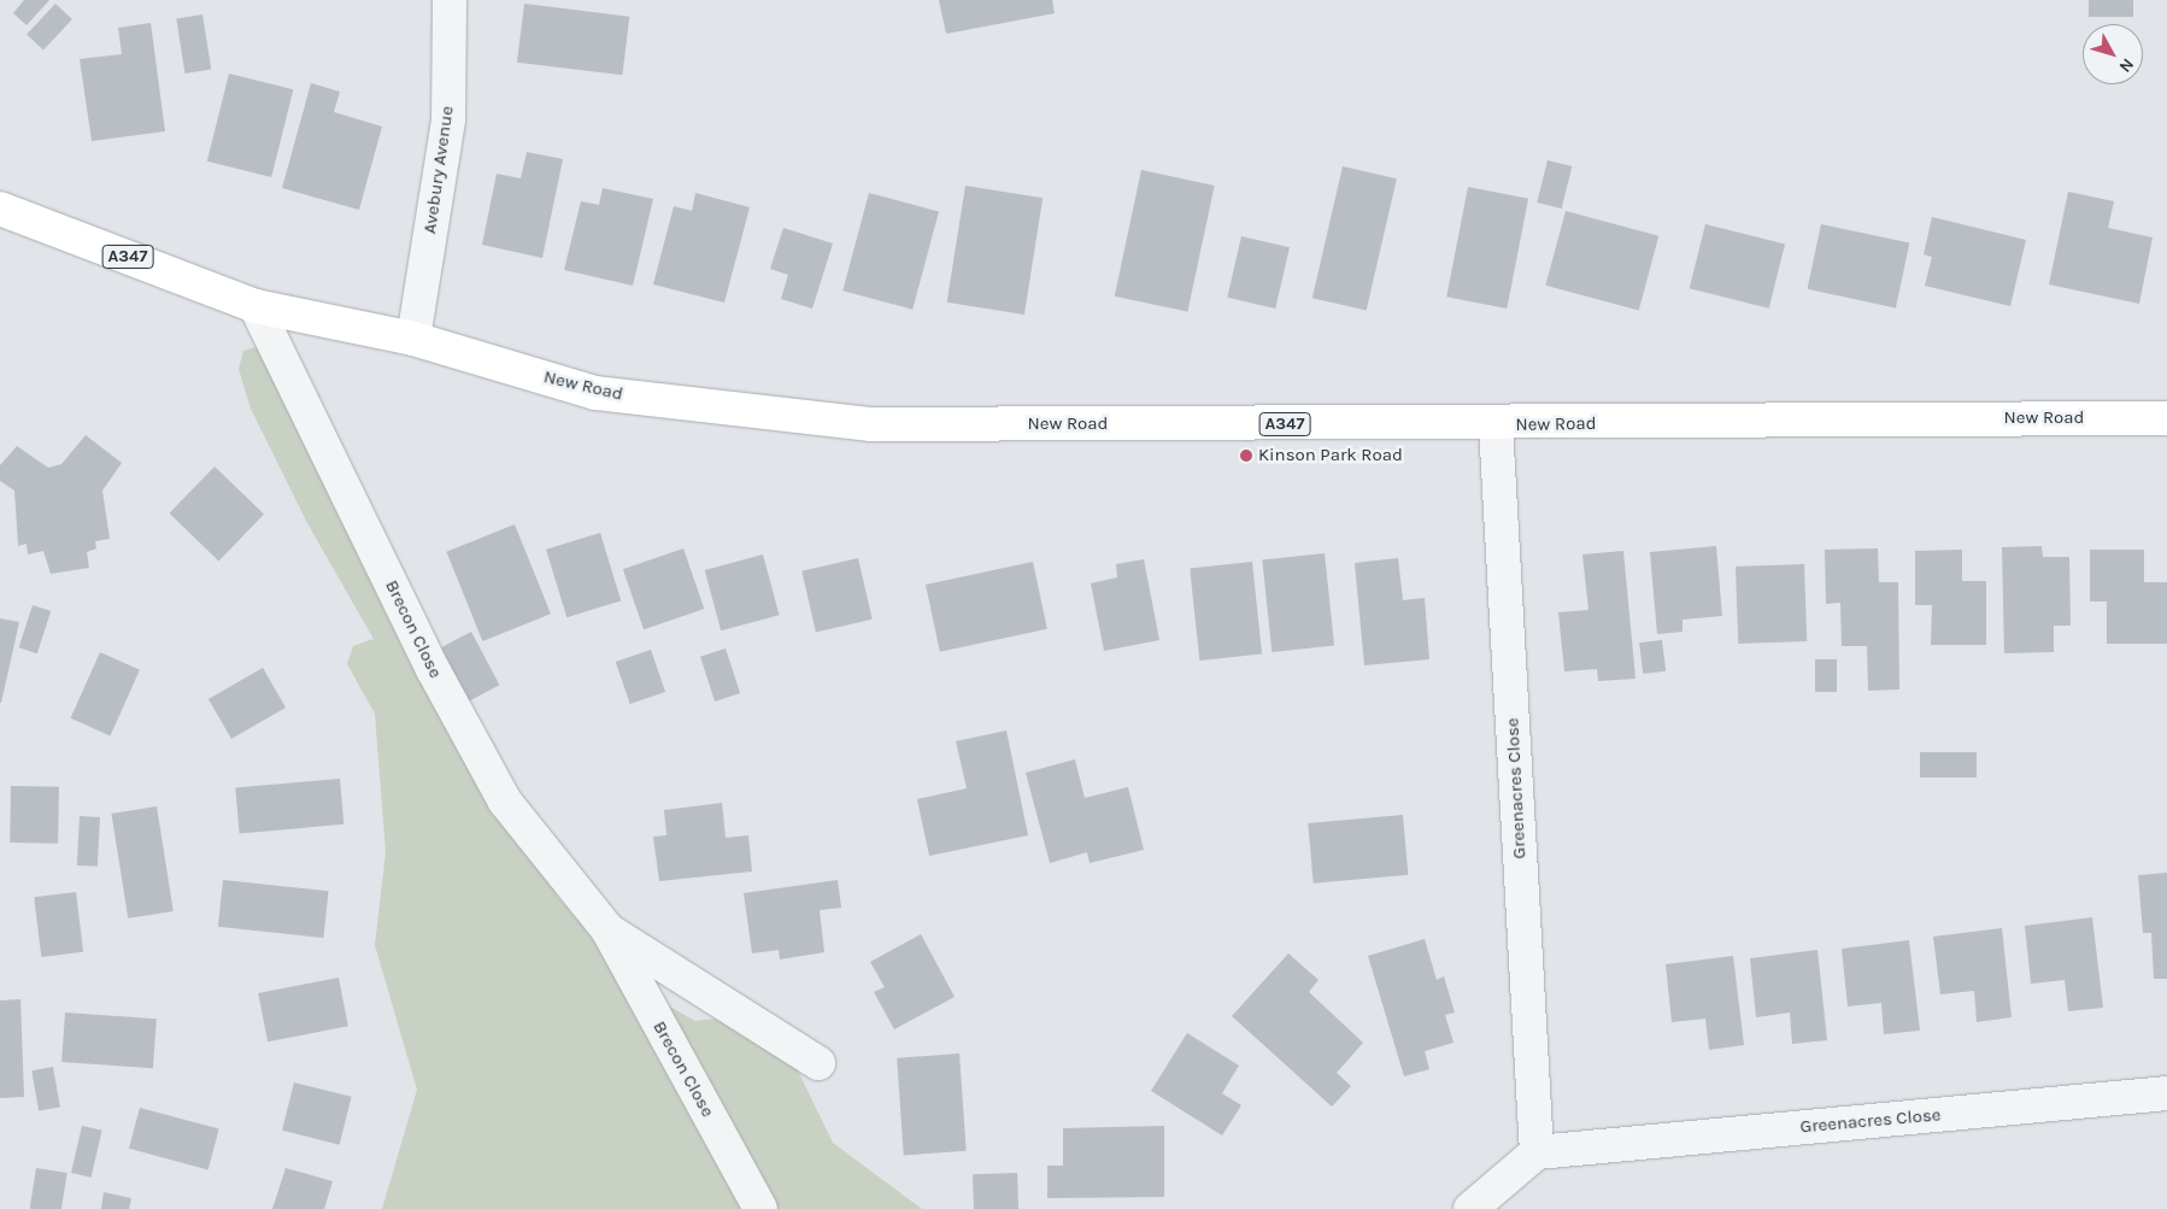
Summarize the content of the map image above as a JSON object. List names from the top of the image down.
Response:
{
  "streets": {
    "main road": ["A347", "New Road"],
    "street": ["Avebury Avenue", "Brecon Close", "Greenacres Close"]
  },
  "crossings": [
    ["Avebury Avenue", "New Road"],
    ["New Road", "Brecon Close"],
    ["New Road", "Greenacres Close"]
  ],
  "places": ["Kinson Park Road"],
  "north": "bottom right"
}
